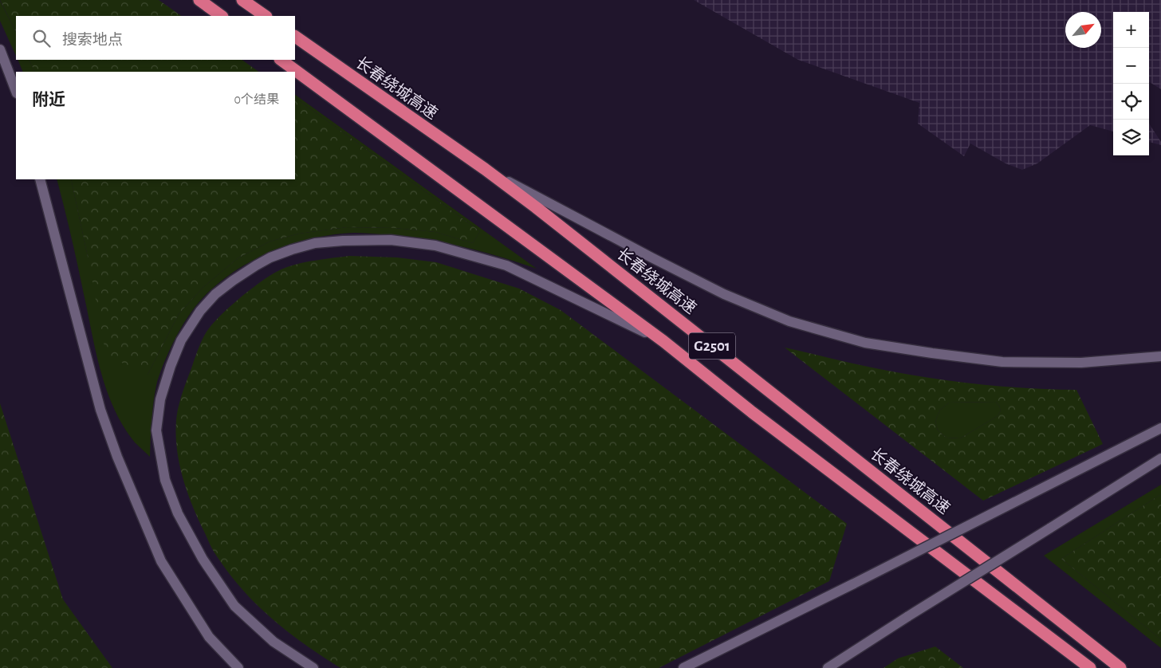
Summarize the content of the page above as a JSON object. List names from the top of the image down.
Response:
{
  "streets": {
    "highway": ["长春绕城高速", "G2501"]
  },
  "north": "top right",
  "page": {
    "map_buttons": ["+", "−"],
    "search": "搜索地点",
    "heading": ["附近", "0个结果"]
  }
}
